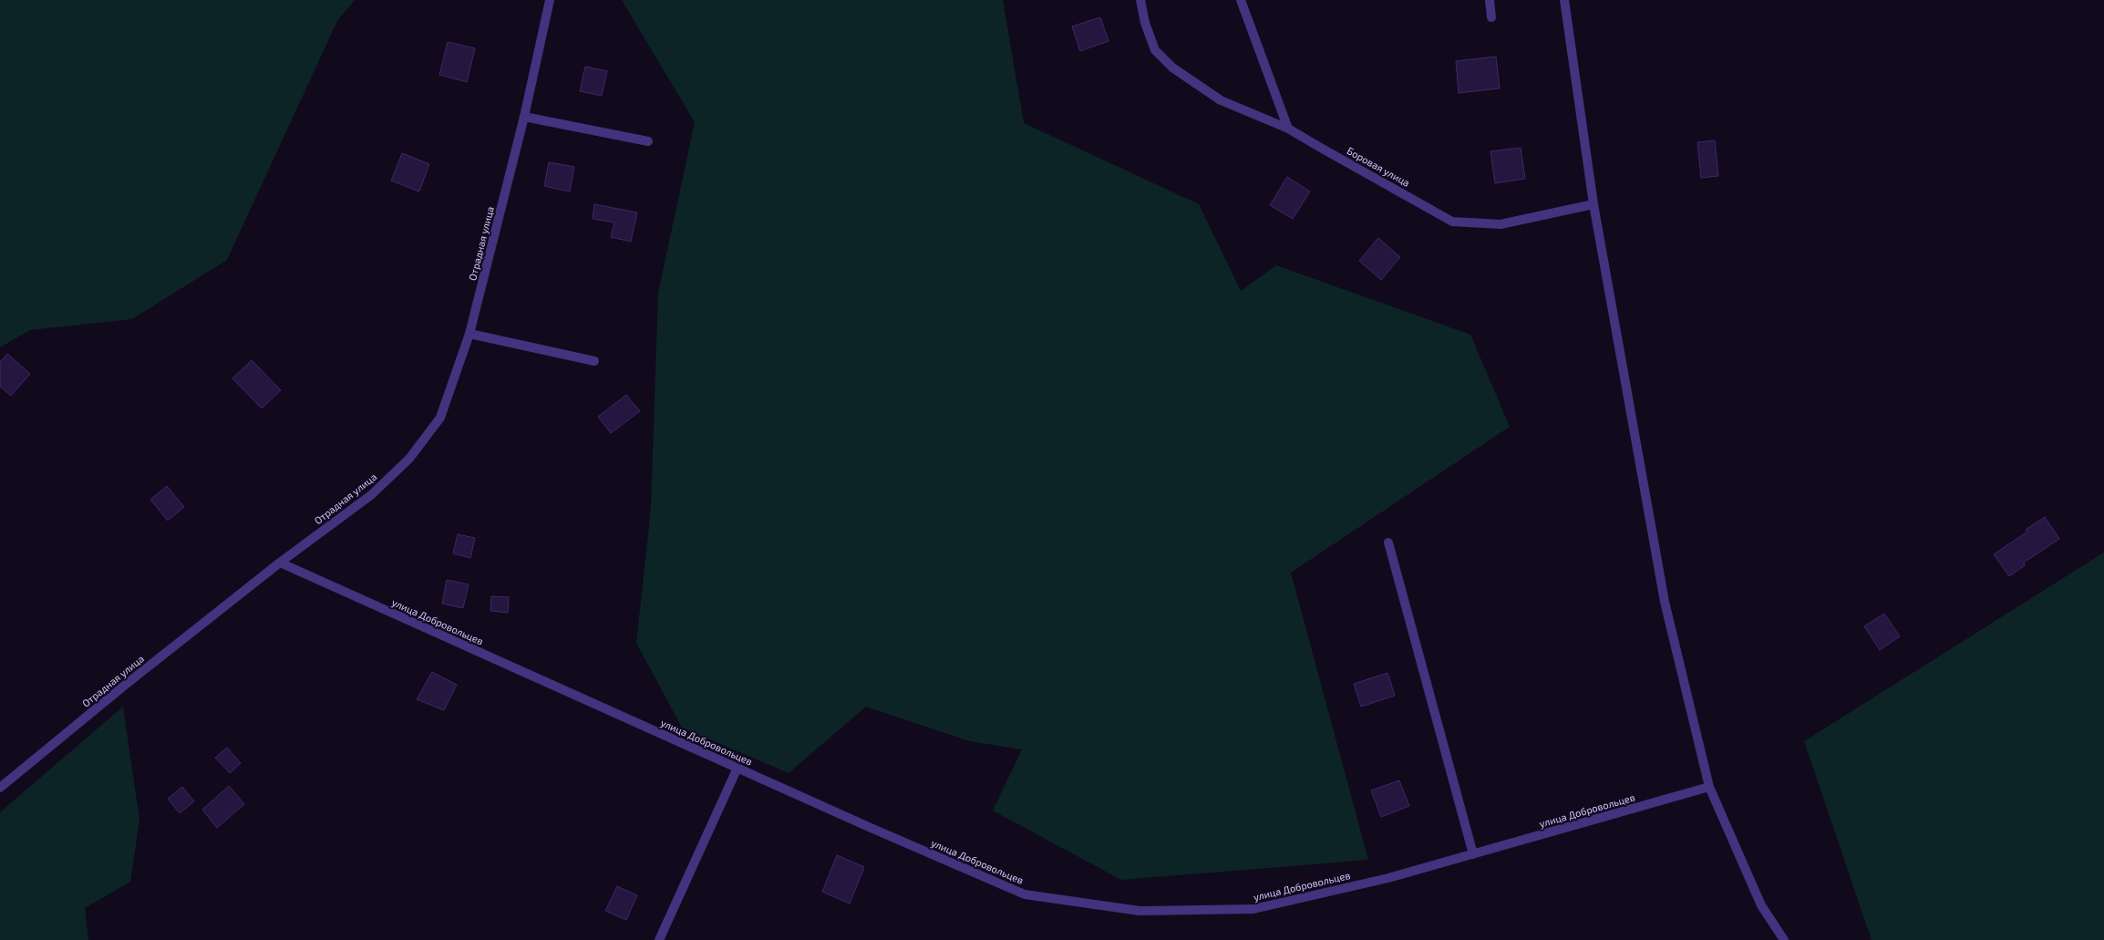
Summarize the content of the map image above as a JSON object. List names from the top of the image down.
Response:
{
  "streets": {
    "street": ["Боровая улица", "Отрадная улица", "улица Добровольцев"]
  },
  "crossings": [
    ["Отрадная улица", "улица Добровольцев"]
  ]
}
